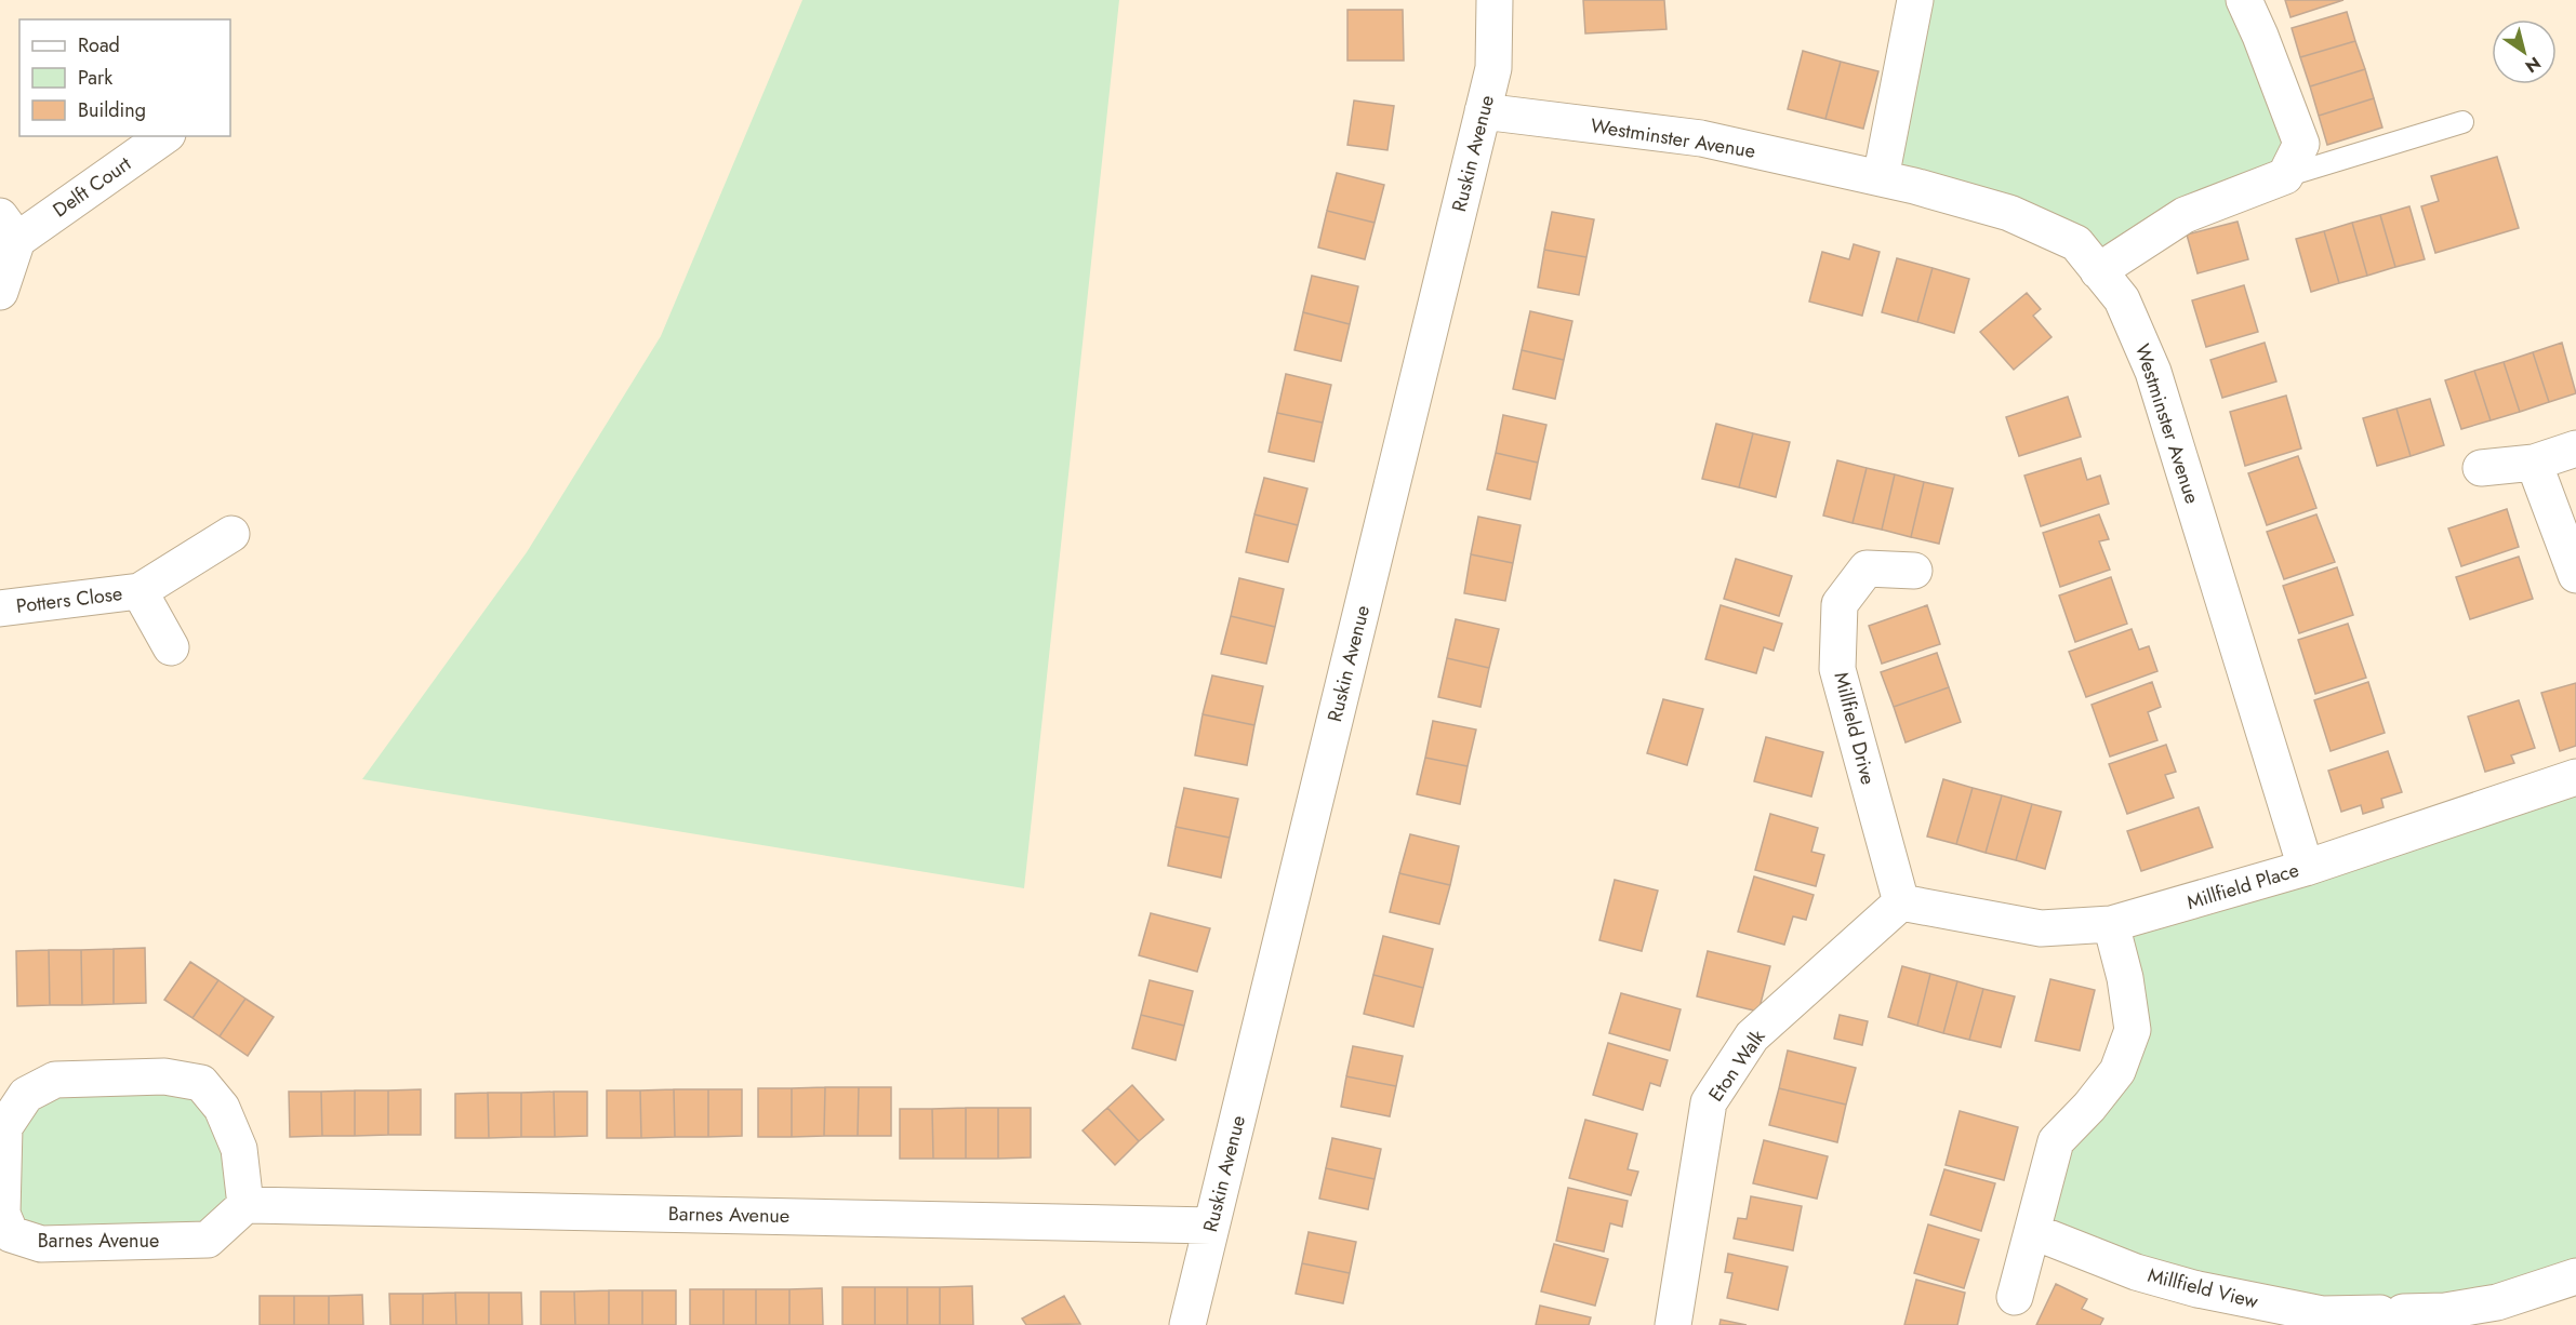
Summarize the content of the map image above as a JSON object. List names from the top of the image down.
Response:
{
  "streets": {
    "street": [
      "Westminster Avenue",
      "Ruskin Avenue",
      "Delft Court",
      "Potters Close",
      "Millfield Drive",
      "Millfield Place",
      "Eton Walk",
      "Barnes Avenue",
      "Millfield View"
    ]
  },
  "crossings": [
    ["Westminster Avenue", "Ruskin Avenue"],
    ["Westminster Avenue", "Millfield Place"],
    ["Ruskin Avenue", "Barnes Avenue"],
    ["Millfield Drive", "Millfield Place"],
    ["Millfield Drive", "Eton Walk"],
    ["Millfield Place", "Eton Walk"]
  ],
  "legend": ["Road", "Park", "Building"],
  "north": "bottom right"
}
